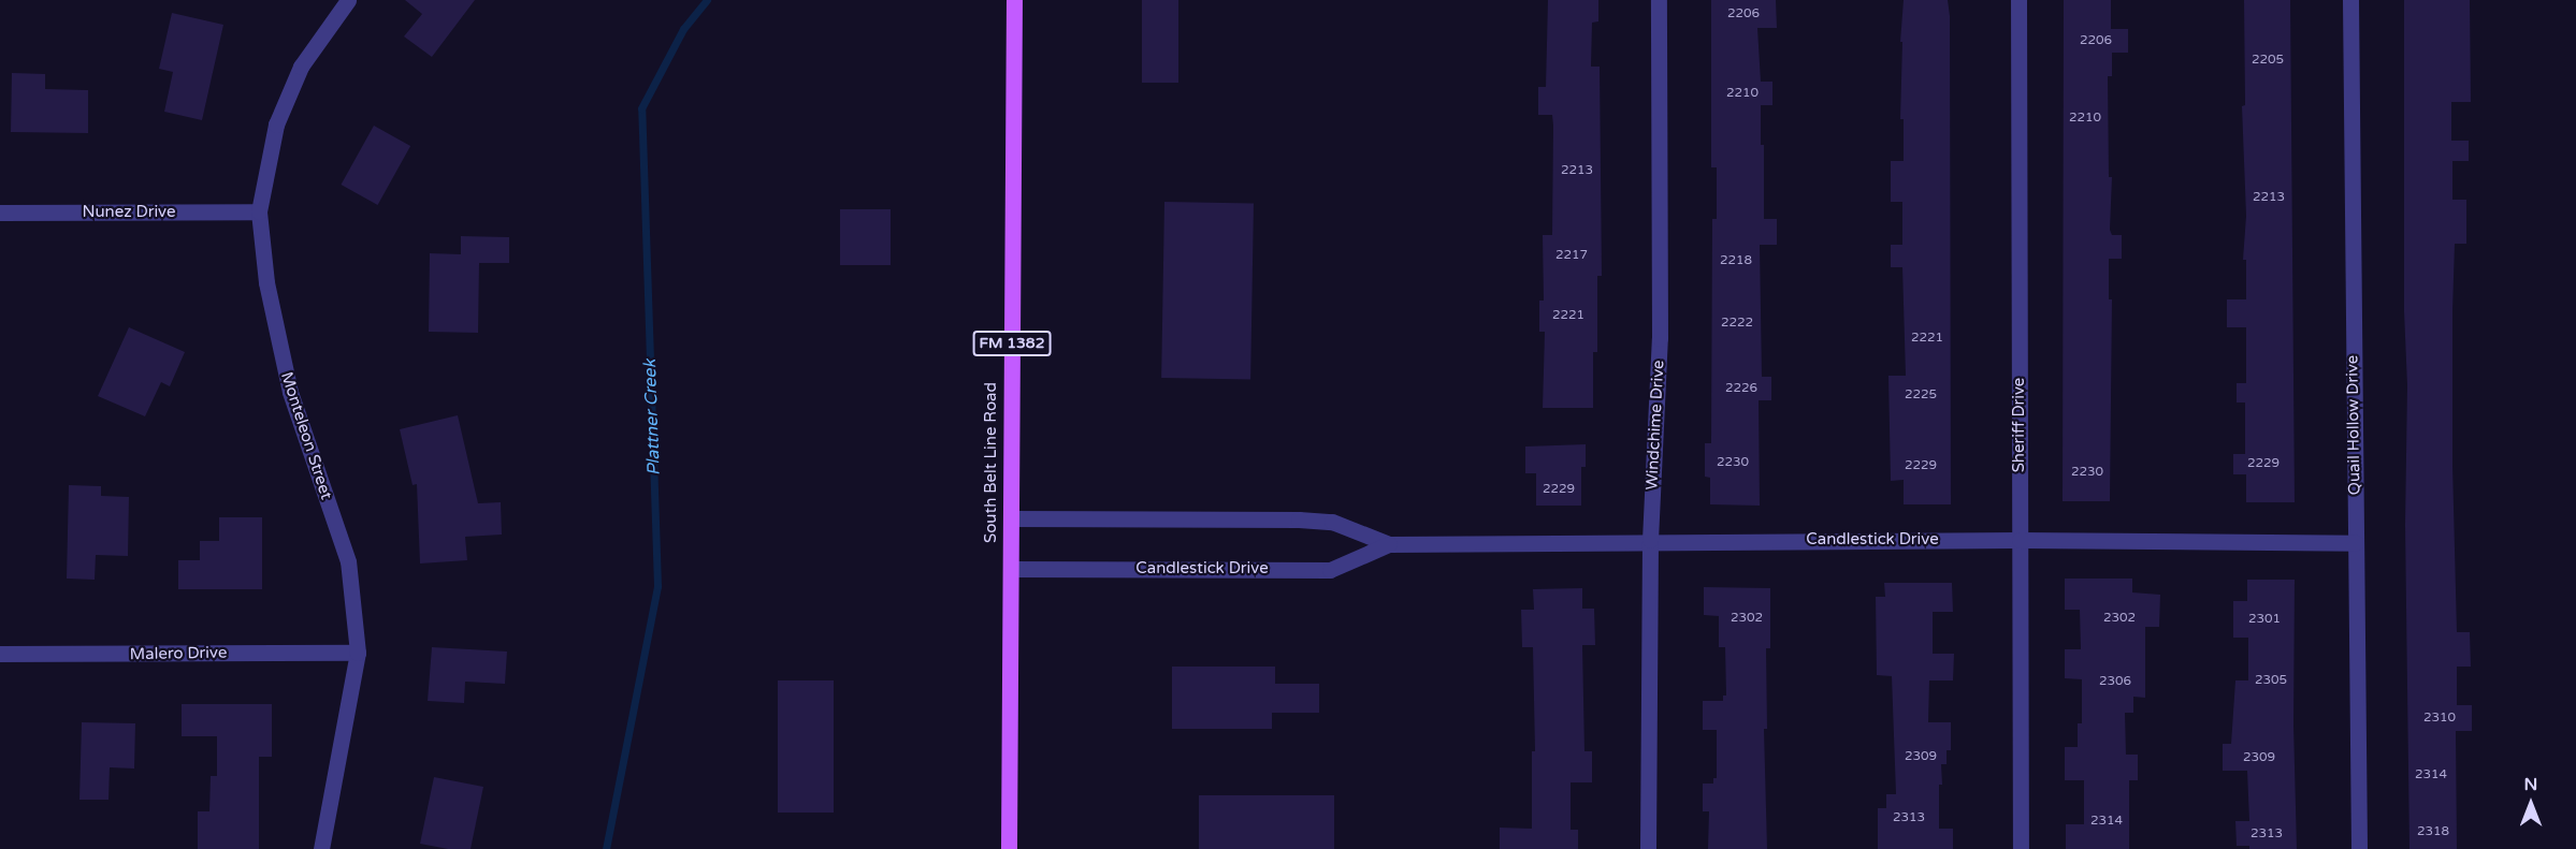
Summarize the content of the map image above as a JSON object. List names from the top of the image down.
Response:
{
  "streets": {
    "main road": ["FM 1382", "South Belt Line Road"],
    "street": [
      "Nunez Drive",
      "Windchime Drive",
      "Sheriff Drive",
      "Quail Hollow Drive",
      "Monteleon Street",
      "Candlestick Drive",
      "Malero Drive"
    ]
  },
  "crossings": [
    ["Nunez Drive", "Monteleon Street"],
    ["Windchime Drive", "Candlestick Drive"],
    ["Sheriff Drive", "Candlestick Drive"],
    ["Quail Hollow Drive", "Candlestick Drive"],
    ["Monteleon Street", "Malero Drive"],
    ["South Belt Line Road", "Candlestick Drive"]
  ],
  "water": ["Plattner Creek"],
  "house_numbers": [
    "2206",
    "2206",
    "2205",
    "2210",
    "2210",
    "2213",
    "2213",
    "2217",
    "2218",
    "2221",
    "2222",
    "2221",
    "2226",
    "2225",
    "2230",
    "2229",
    "2229",
    "2230",
    "2229",
    "2302",
    "2302",
    "2301",
    "2305",
    "2306",
    "2310",
    "2309",
    "2309",
    "2314",
    "2313",
    "2314",
    "2318",
    "2313"
  ],
  "north": "top"
}
